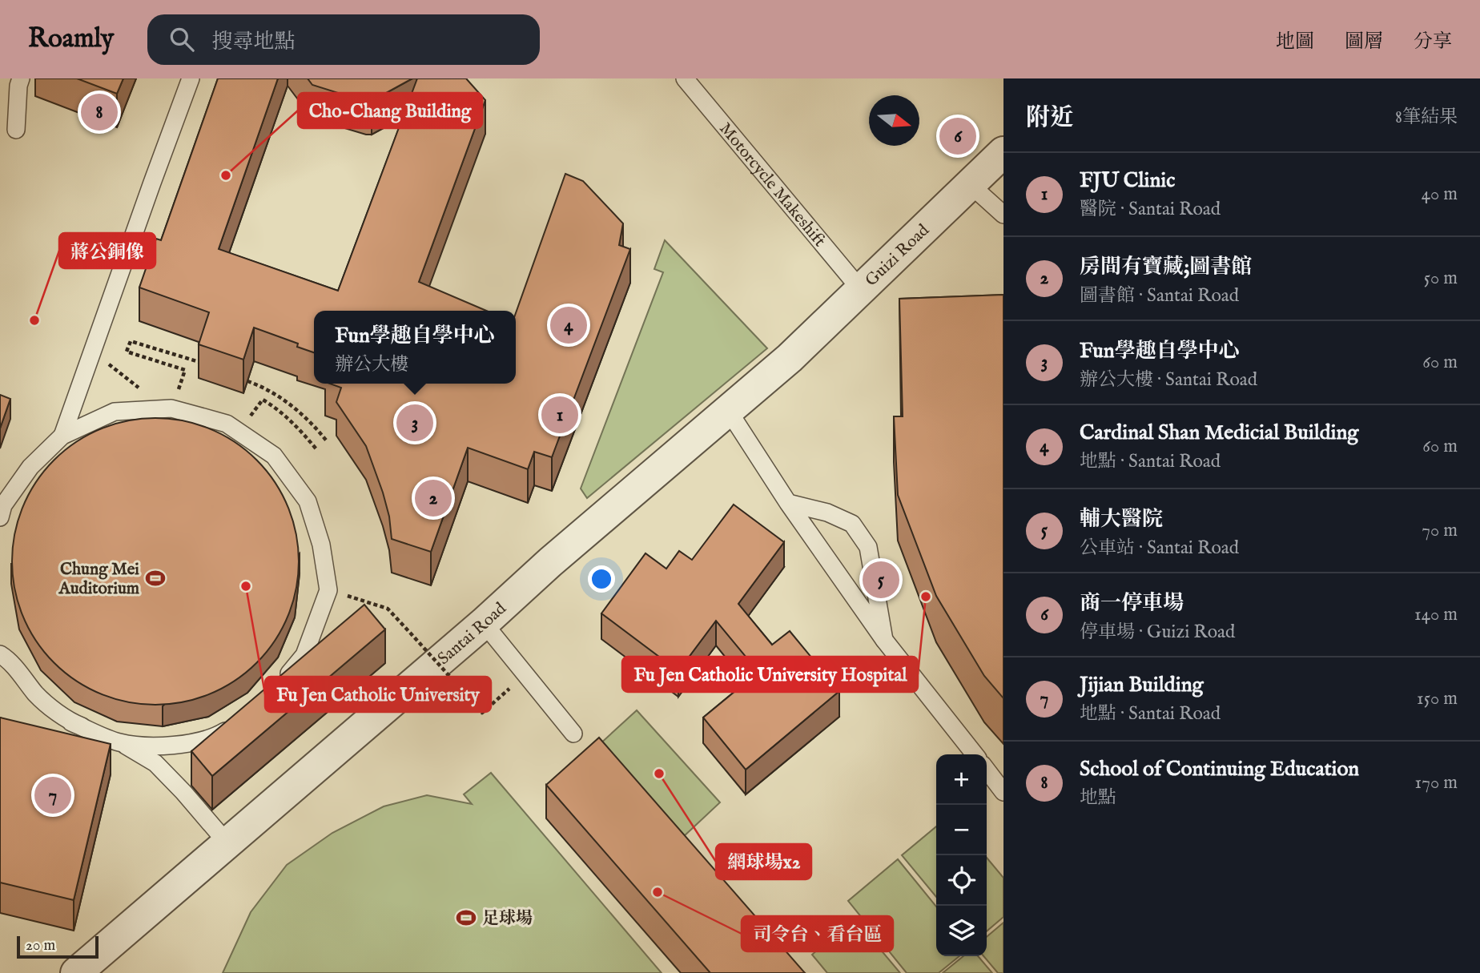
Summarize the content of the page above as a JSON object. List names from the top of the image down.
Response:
{
  "streets": {
    "street": ["Guizi Road", "Santai Road"],
    "lane": ["Motorcycle Makeshift"]
  },
  "crossings": [
    ["Motorcycle Makeshift", "Guizi Road"],
    ["Guizi Road", "Santai Road"]
  ],
  "places": {
    "other": [
      "Cho-Chang Building",
      "蔣公銅像",
      "Fu Jen Catholic University",
      "Fu Jen Catholic University Hospital",
      "網球場x2",
      "司令台、看台區"
    ],
    "sports": ["Chung Mei Auditorium", "足球場"]
  },
  "scale_bar": "20 m",
  "north": "right",
  "page": {
    "header": "Roamly",
    "search": "搜尋地點",
    "nav": ["地圖", "圖層", "分享"],
    "heading": ["附近", "8筆結果"],
    "pins": [
      "8",
      "6",
      "4",
      "1",
      "3",
      "2",
      "5",
      "7"
    ],
    "list": [
      {
        "mark": "1",
        "name": "FJU Clinic",
        "note": "醫院 · Santai Road",
        "value": "40 m"
      },
      {
        "mark": "2",
        "name": "房間有寶藏;圖書館",
        "note": "圖書館 · Santai Road",
        "value": "50 m"
      },
      {
        "mark": "3",
        "name": "Fun學趣自學中心",
        "note": "辦公大樓 · Santai Road",
        "value": "60 m"
      },
      {
        "mark": "4",
        "name": "Cardinal Shan Medicial Building",
        "note": "地點 · Santai Road",
        "value": "60 m"
      },
      {
        "mark": "5",
        "name": "輔大醫院",
        "note": "公車站 · Santai Road",
        "value": "70 m"
      },
      {
        "mark": "6",
        "name": "商一停車場",
        "note": "停車場 · Guizi Road",
        "value": "140 m"
      },
      {
        "mark": "7",
        "name": "Jijian Building",
        "note": "地點 · Santai Road",
        "value": "150 m"
      },
      {
        "mark": "8",
        "name": "School of Continuing Education",
        "note": "地點",
        "value": "170 m"
      }
    ],
    "popup": ["Fun學趣自學中心", "辦公大樓"],
    "map_buttons": ["+", "−"],
    "scale": "20 m"
  }
}
